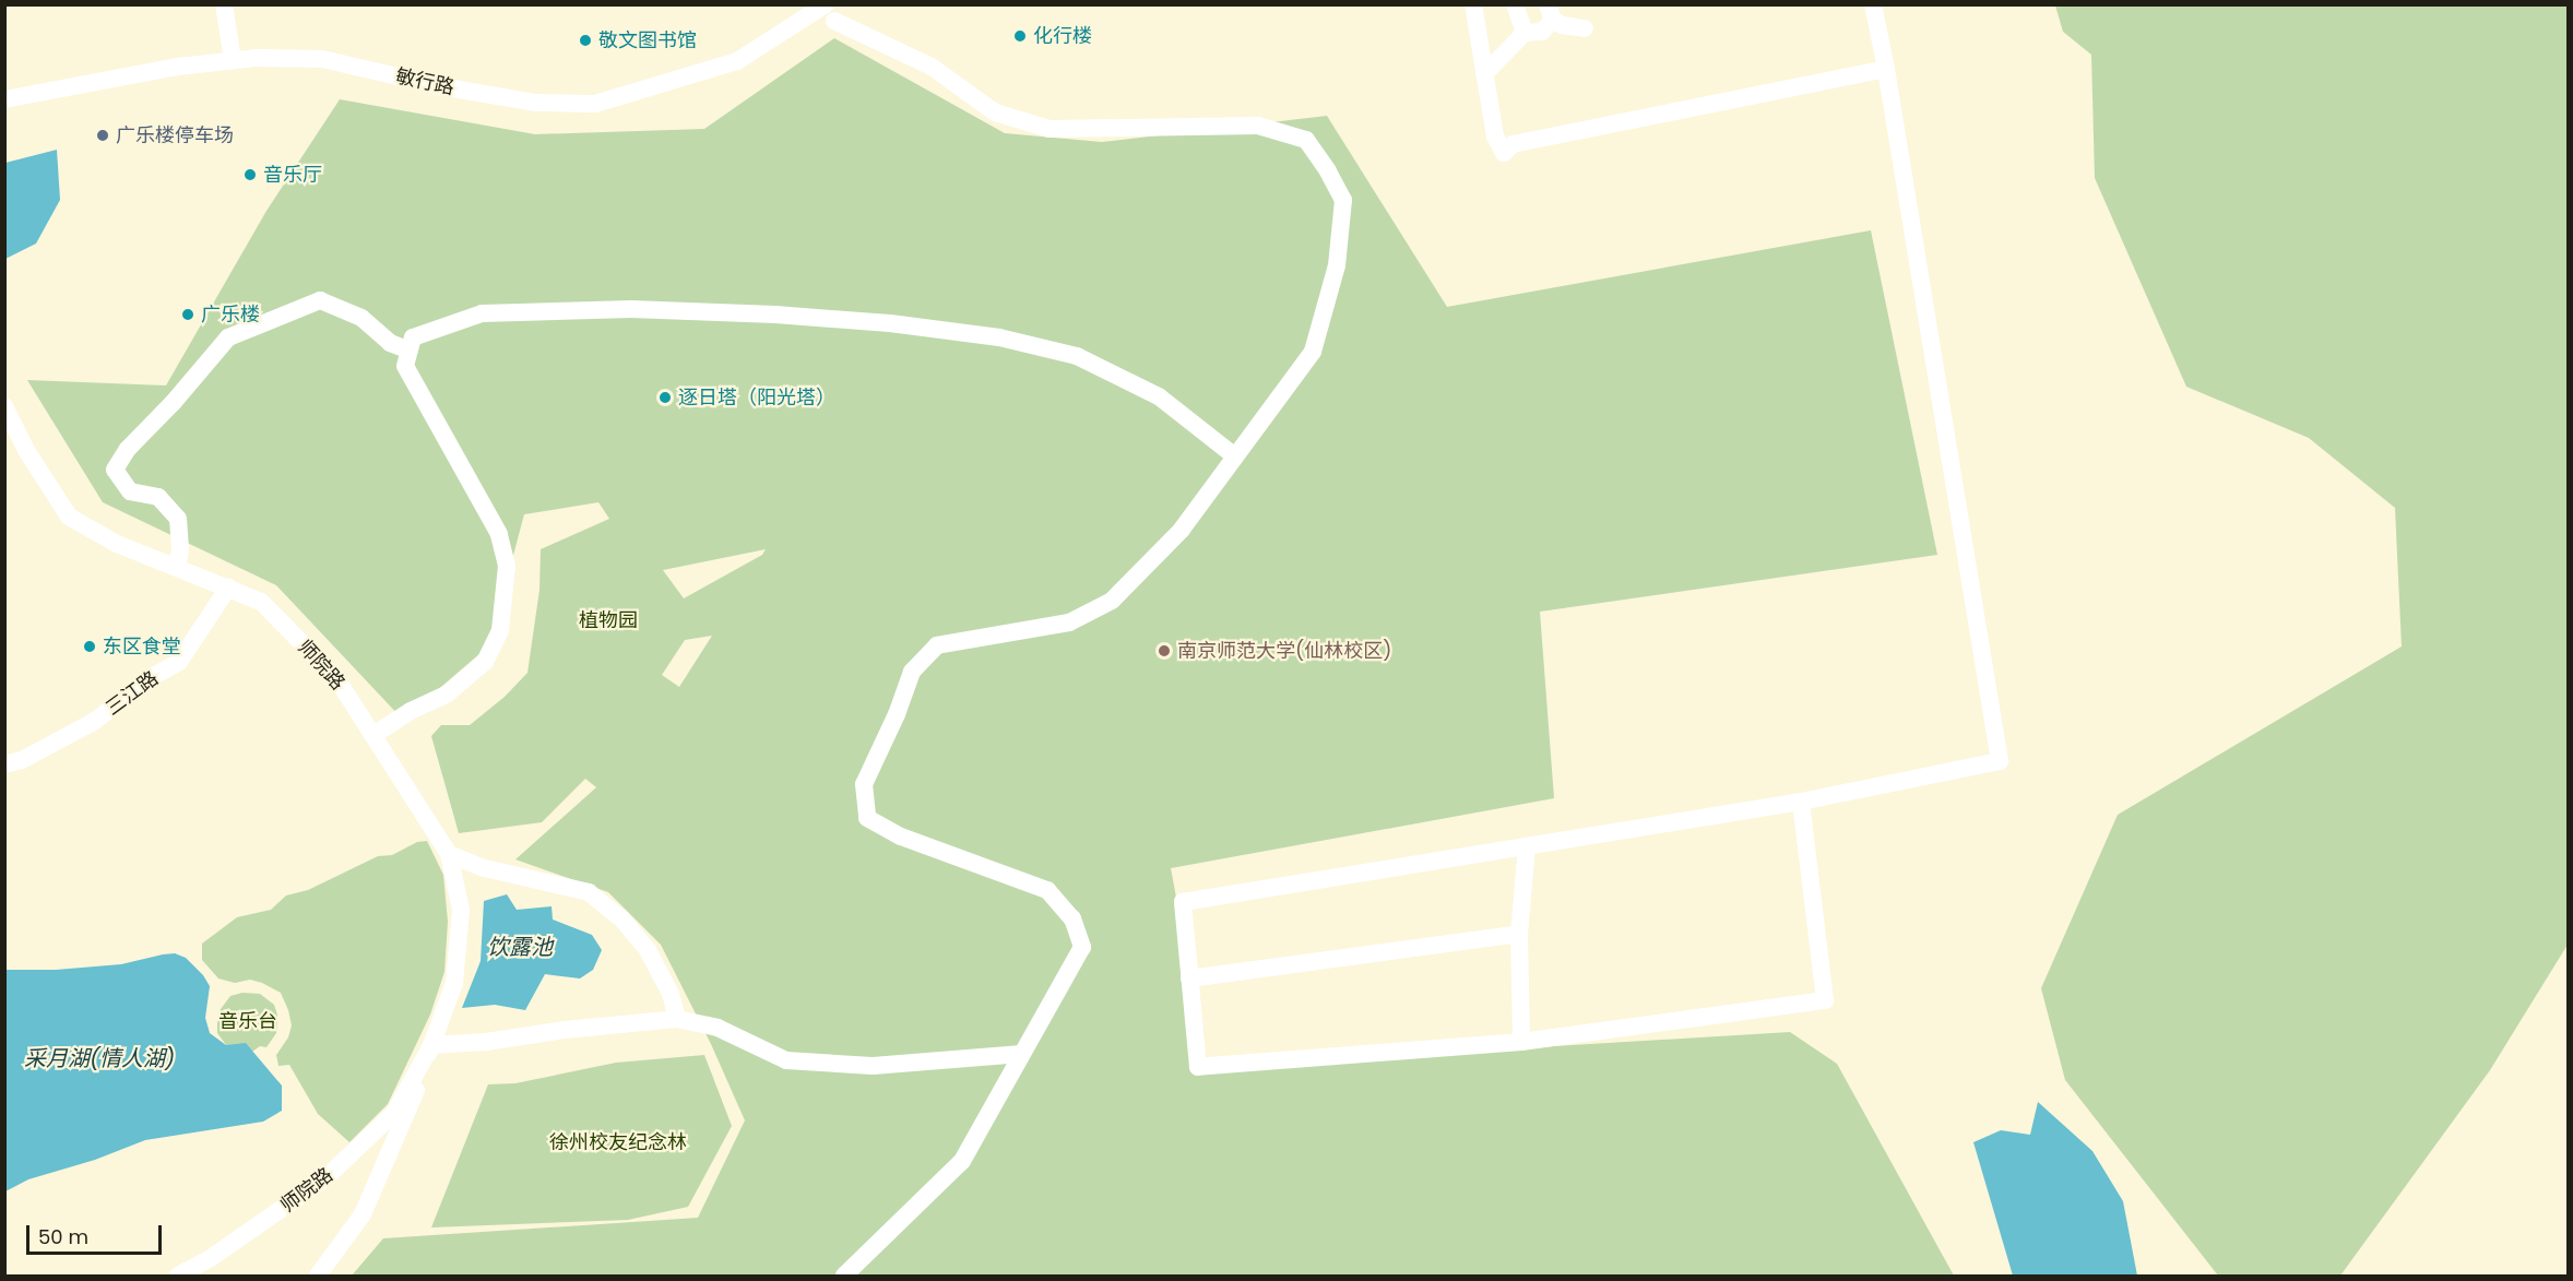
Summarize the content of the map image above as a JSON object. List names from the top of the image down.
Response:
{
  "streets": {
    "street": ["敏行路", "师院路", "三江路"]
  },
  "crossings": [
    ["师院路", "三江路"]
  ],
  "water": ["饮露池", "采月湖(情人湖)"],
  "parks": ["植物园", "音乐台", "徐州校友纪念林"],
  "places": [
    "化行楼",
    "敬文图书馆",
    "广乐楼停车场",
    "音乐厅",
    "广乐楼",
    "逐日塔（阳光塔）",
    "东区食堂",
    "南京师范大学(仙林校区)"
  ],
  "scale_bar": "50 m"
}
